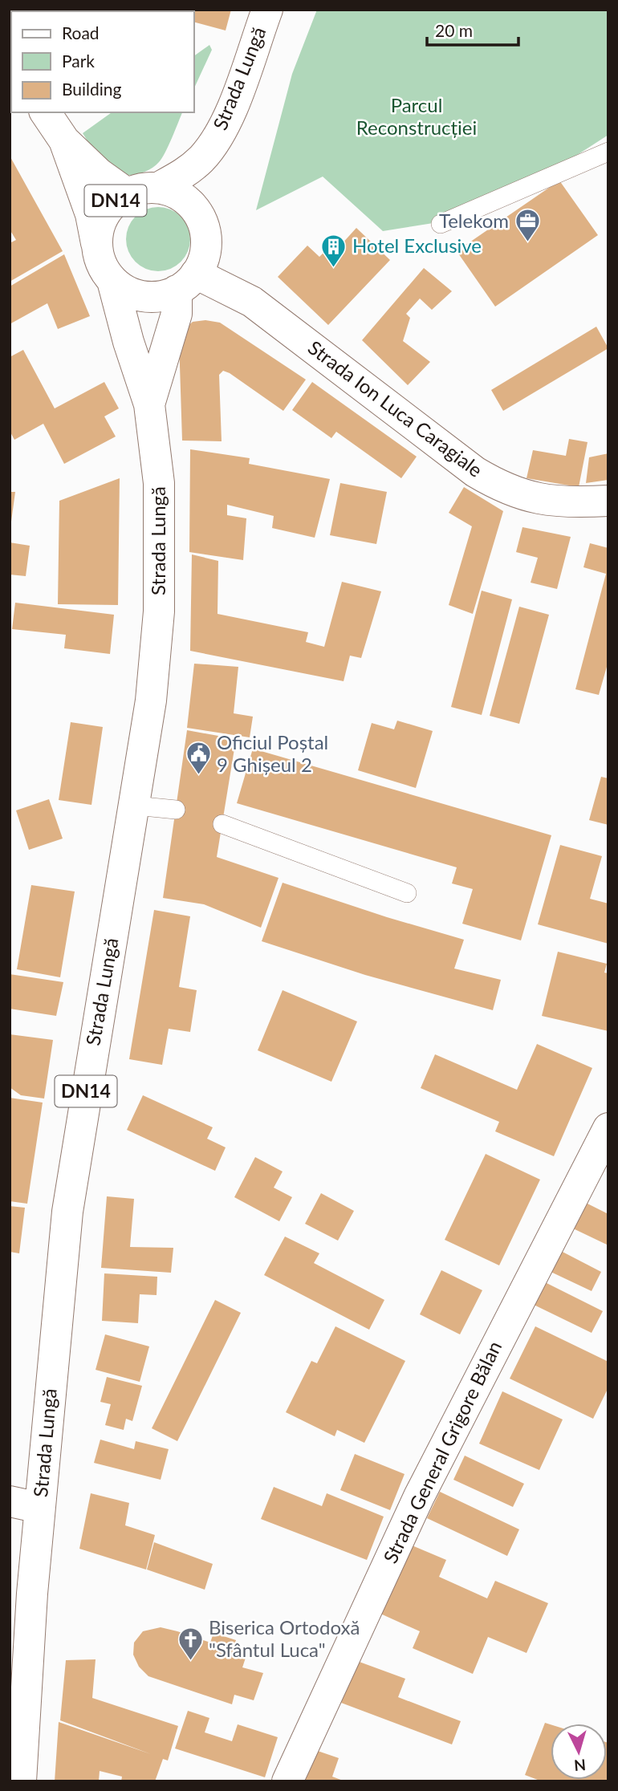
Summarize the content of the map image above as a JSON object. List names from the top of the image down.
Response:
{
  "streets": {
    "main road": [
      "Strada Lungă",
      "DN14",
      "Strada Ion Luca Caragiale",
      "Strada General Grigore Bălan"
    ]
  },
  "crossings": [
    ["Strada Lungă", "DN14"],
    ["Strada Lungă", "Strada Ion Luca Caragiale"],
    ["DN14", "Strada Ion Luca Caragiale"]
  ],
  "parks": ["Parcul Reconstrucției"],
  "places": {
    "office": ["Telekom"],
    "building": ["Hotel Exclusive"],
    "public building": ["Oficiul Poștal 9 Ghișeul 2"],
    "church": ["Biserica Ortodoxă \"Sfântul Luca\""]
  },
  "legend": ["Road", "Park", "Building"],
  "scale_bar": "20 m",
  "north": "bottom"
}
